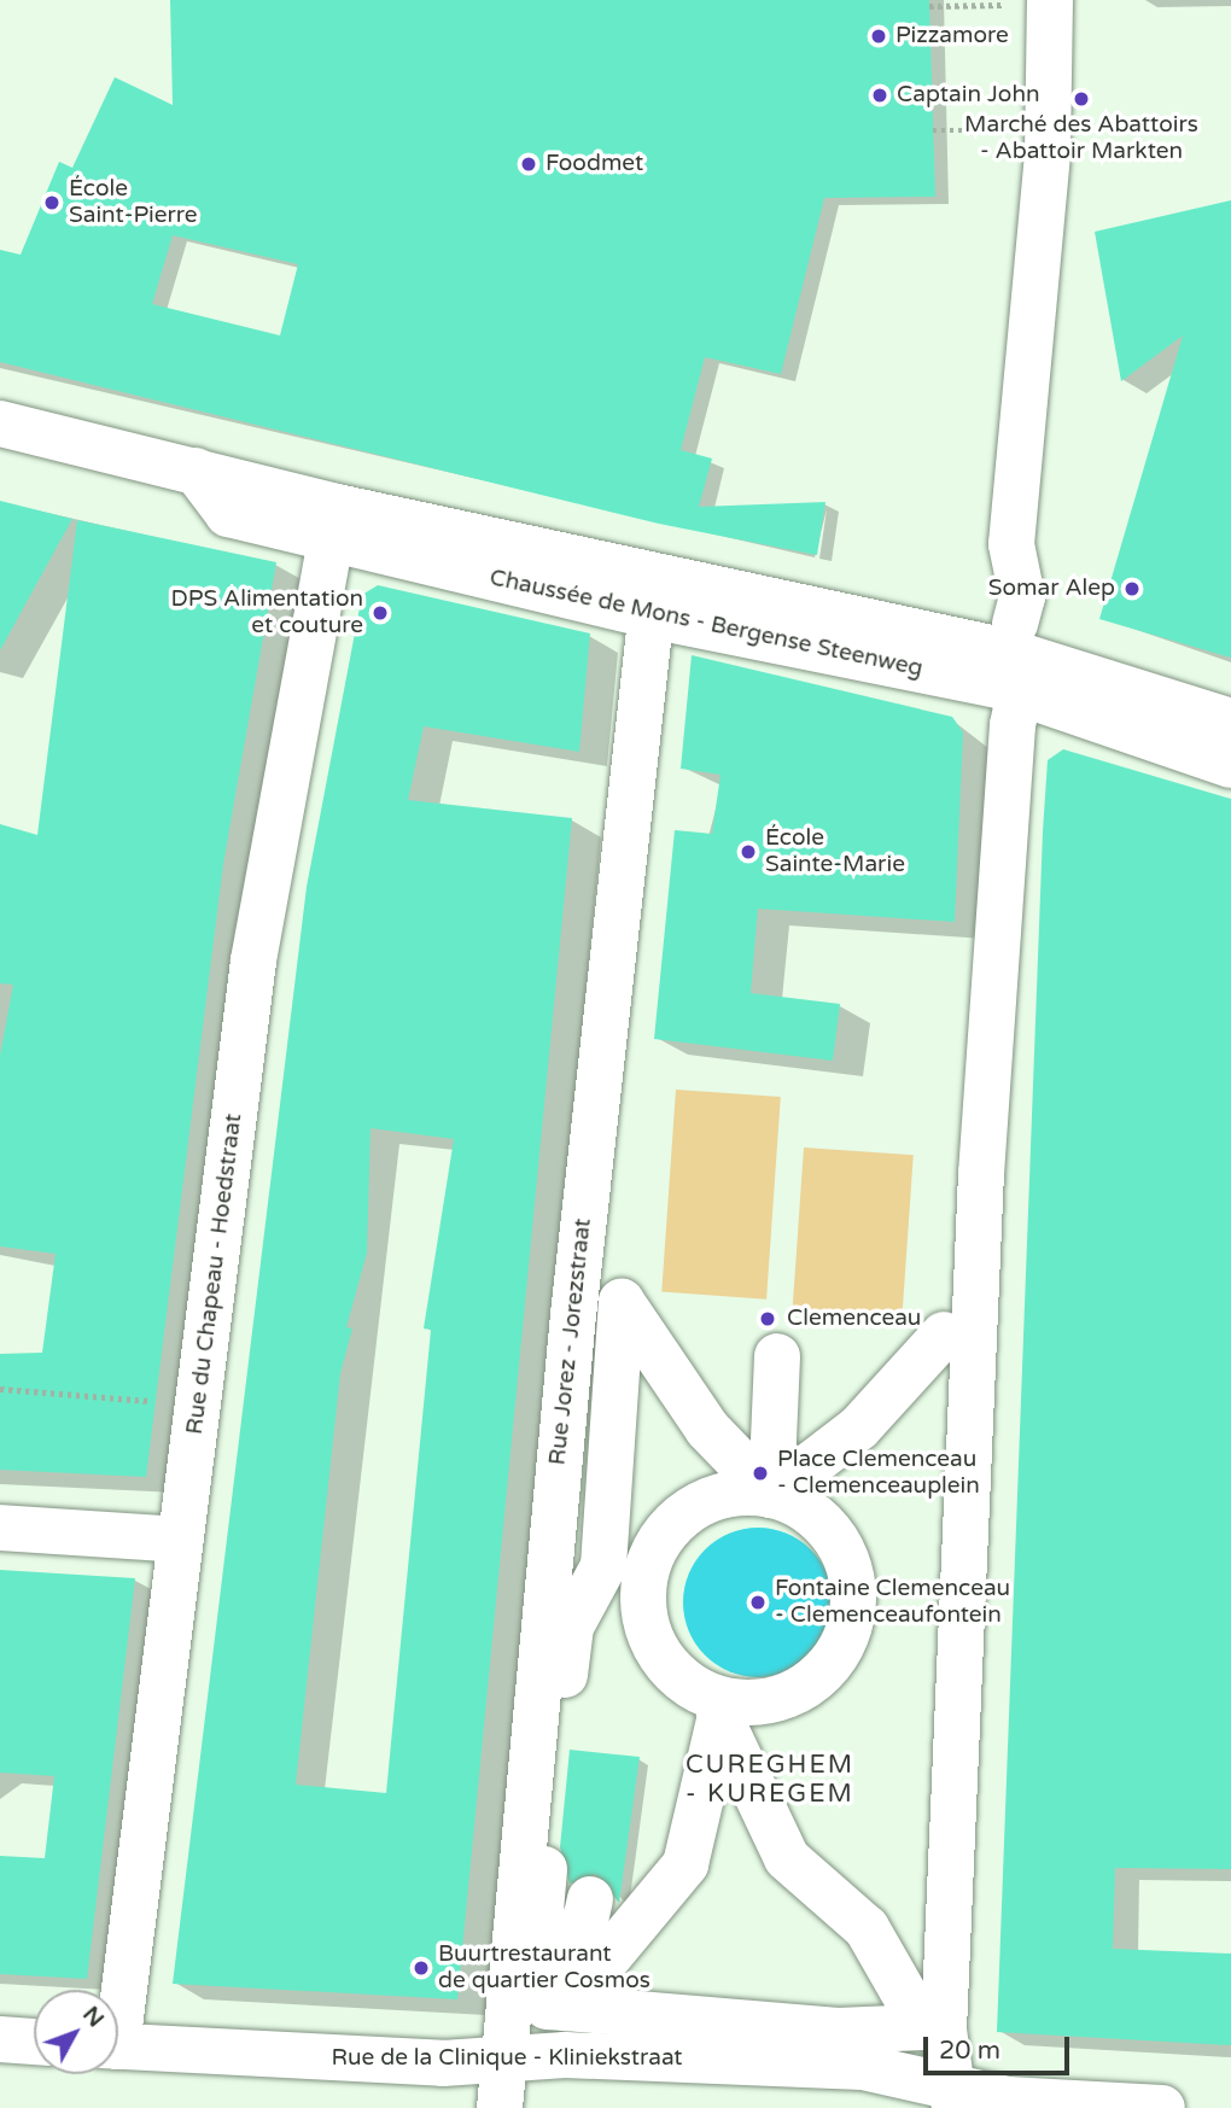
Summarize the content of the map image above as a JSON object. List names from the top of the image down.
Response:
{
  "streets": {
    "street": [
      "Chaussée de Mons - Bergense Steenweg",
      "Rue du Chapeau - Hoedstraat",
      "Rue Jorez - Jorezstraat",
      "Rue de la Clinique - Kliniekstraat"
    ]
  },
  "crossings": [
    ["Chaussée de Mons - Bergense Steenweg", "Rue du Chapeau - Hoedstraat"],
    ["Chaussée de Mons - Bergense Steenweg", "Rue Jorez - Jorezstraat"],
    ["Rue Jorez - Jorezstraat", "Rue de la Clinique - Kliniekstraat"]
  ],
  "districts": ["CUREGHEM - KUREGEM"],
  "places": [
    "Pizzamore",
    "Captain John",
    "Marché des Abattoirs - Abattoir Markten",
    "Foodmet",
    "École Saint-Pierre",
    "Somar Alep",
    "DPS Alimentation et couture",
    "École Sainte-Marie",
    "Clemenceau",
    "Place Clemenceau - Clemenceauplein",
    "Fontaine Clemenceau - Clemenceaufontein",
    "Buurtrestaurant de quartier Cosmos"
  ],
  "scale_bar": "20 m",
  "north": "top right"
}
